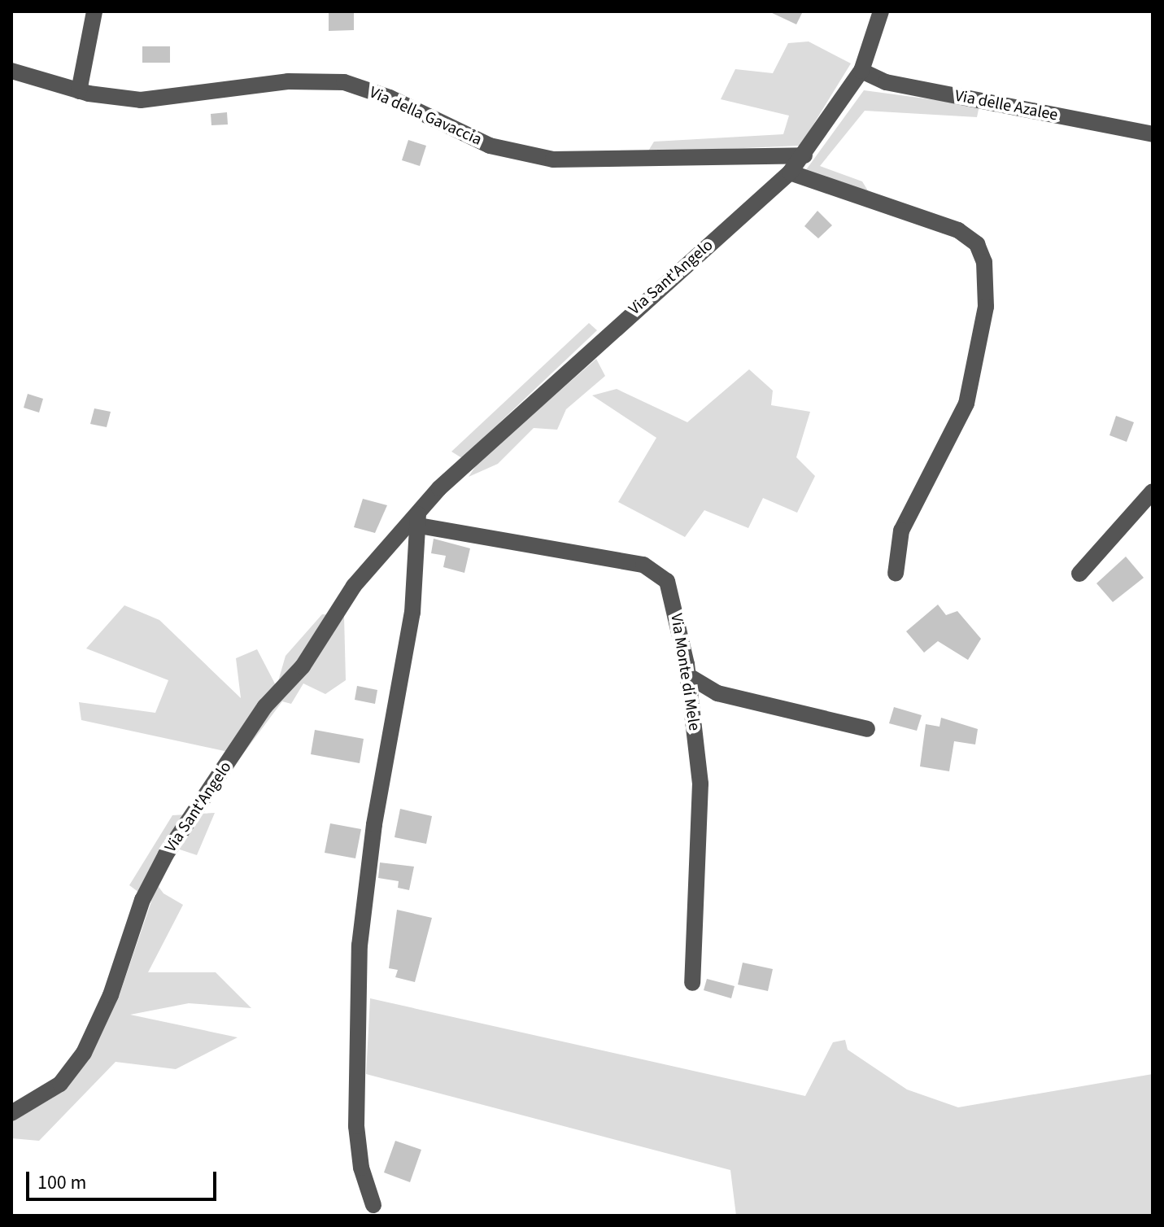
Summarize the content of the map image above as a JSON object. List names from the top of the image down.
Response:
{
  "streets": {
    "street": [
      "Via delle Azalee",
      "Via della Gavaccia",
      "Via Sant'Angelo",
      "Via Monte di Mele"
    ]
  },
  "crossings": [
    ["Via delle Azalee", "Via Sant'Angelo"],
    ["Via della Gavaccia", "Via Sant'Angelo"],
    ["Via Sant'Angelo", "Via Monte di Mele"]
  ],
  "scale_bar": "100 m"
}
